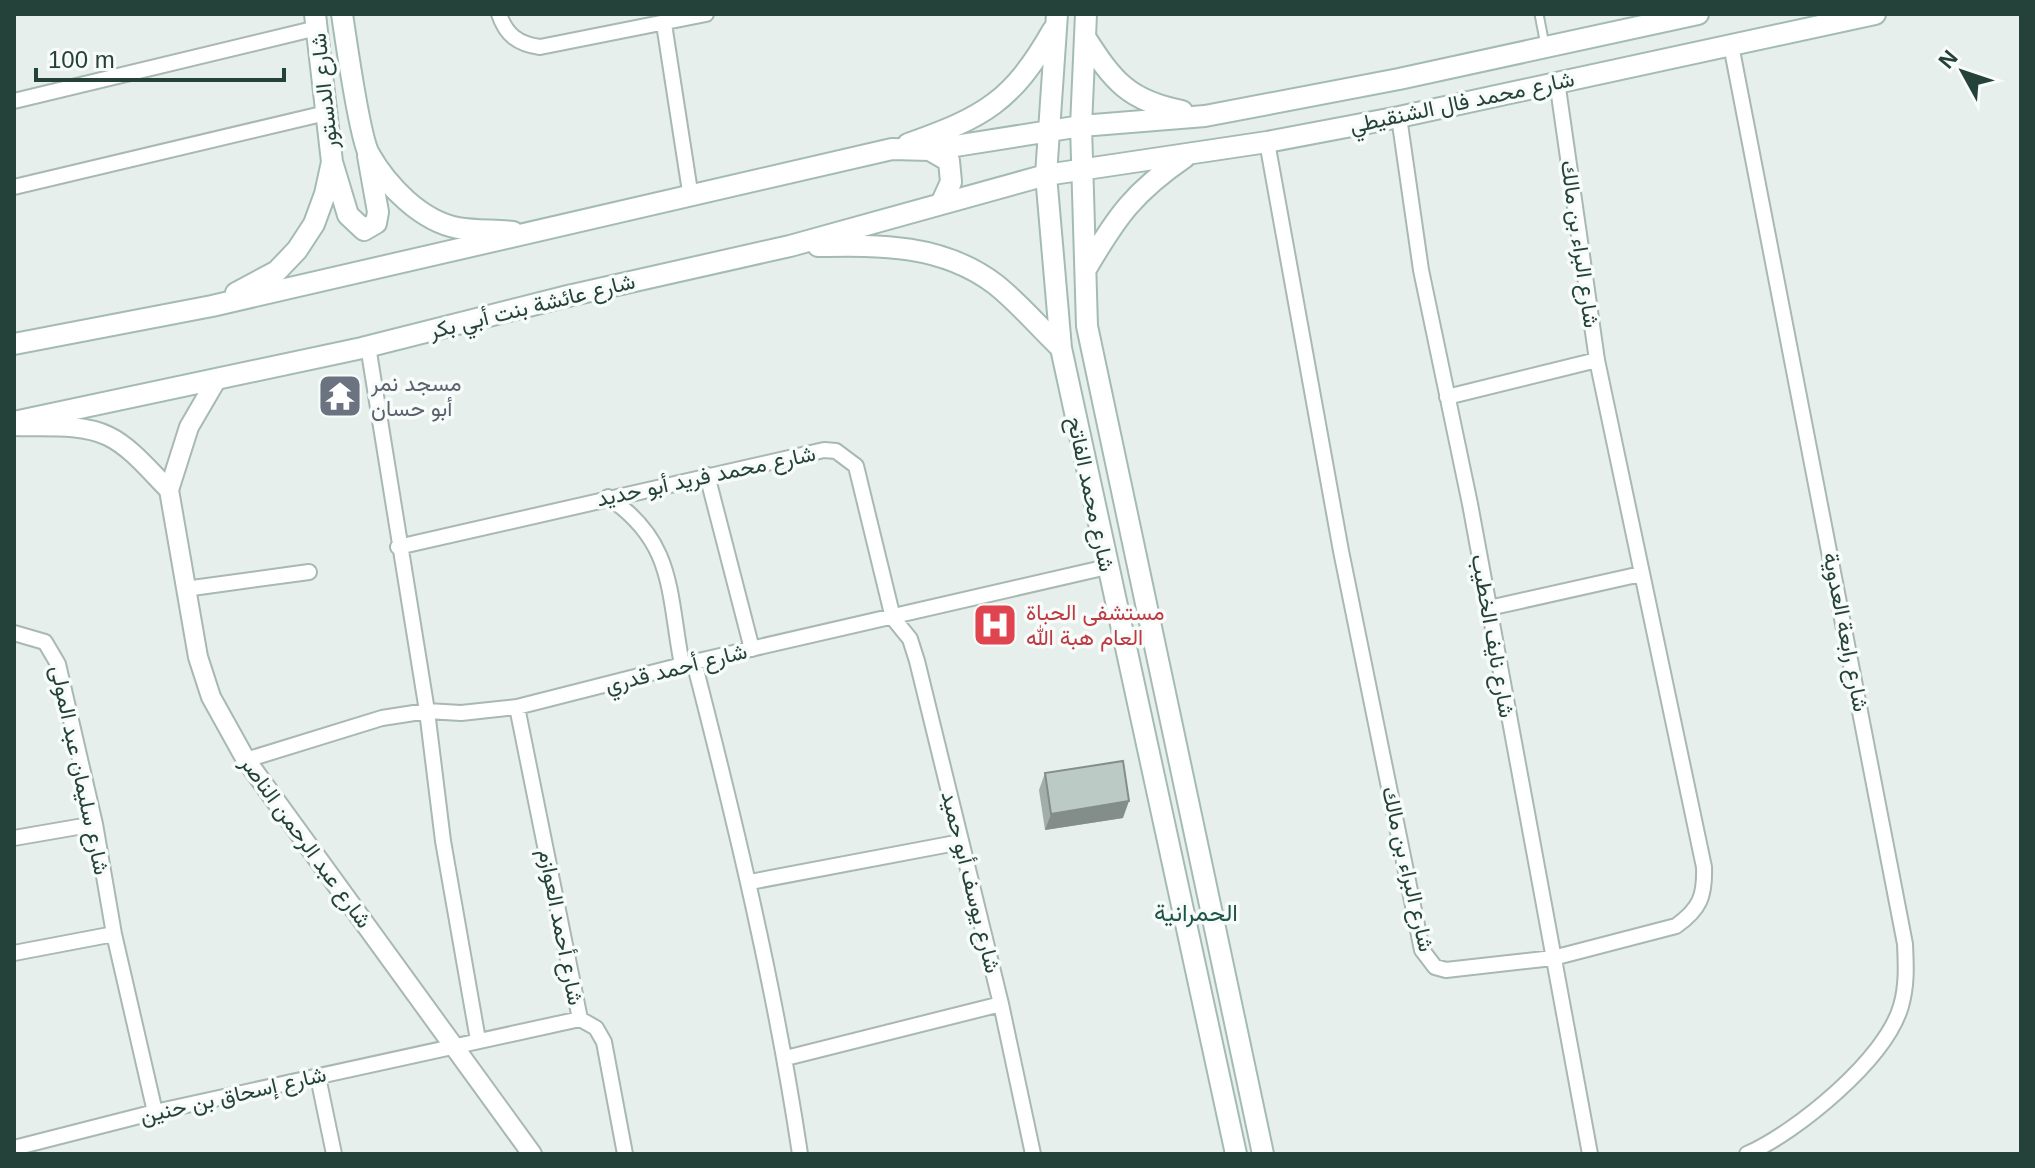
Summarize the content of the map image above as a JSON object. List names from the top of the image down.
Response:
{
  "streets": {
    "main road": [
      "شارع الدستور",
      "شارع محمد فال الشنقيطي",
      "شارع عائشة بنت أبي بكر",
      "شارع محمد الفاتح"
    ],
    "street": [
      "شارع البراء بن مالك",
      "شارع محمد فريد أبو حديد",
      "شارع رابعة العدوية",
      "شارع نايف الخطيب",
      "شارع أحمد قدري",
      "شارع سليمان عبد المولى",
      "شارع عبد الرحمن الناصر",
      "شارع يوسف أبو حميد",
      "شارع أحمد العوازم",
      "شارع إسحاق بن حنين"
    ]
  },
  "crossings": [
    ["شارع محمد فال الشنقيطي", "شارع البراء بن مالك"],
    ["شارع محمد فال الشنقيطي", "شارع عائشة بنت أبي بكر"],
    ["شارع محمد فال الشنقيطي", "شارع محمد الفاتح"],
    ["شارع محمد فال الشنقيطي", "شارع رابعة العدوية"],
    ["شارع محمد فال الشنقيطي", "شارع نايف الخطيب"],
    ["شارع البراء بن مالك", "شارع نايف الخطيب"],
    ["شارع عائشة بنت أبي بكر", "شارع محمد الفاتح"],
    ["شارع عائشة بنت أبي بكر", "شارع عبد الرحمن الناصر"],
    ["شارع محمد فريد أبو حديد", "شارع أحمد قدري"],
    ["شارع محمد فريد أبو حديد", "شارع يوسف أبو حميد"],
    ["شارع محمد الفاتح", "شارع أحمد قدري"],
    ["شارع أحمد قدري", "شارع عبد الرحمن الناصر"],
    ["شارع أحمد قدري", "شارع يوسف أبو حميد"],
    ["شارع أحمد قدري", "شارع أحمد العوازم"],
    ["شارع سليمان عبد المولى", "شارع إسحاق بن حنين"],
    ["شارع عبد الرحمن الناصر", "شارع أحمد العوازم"],
    ["شارع عبد الرحمن الناصر", "شارع إسحاق بن حنين"],
    ["شارع أحمد العوازم", "شارع إسحاق بن حنين"]
  ],
  "districts": ["الحمرانية"],
  "places": {
    "temple": ["مسجد نمر أبو حسان"],
    "hospital": ["مستشفى الحياة العام هبة الله"]
  },
  "scale_bar": "100 m",
  "north": "top left"
}
